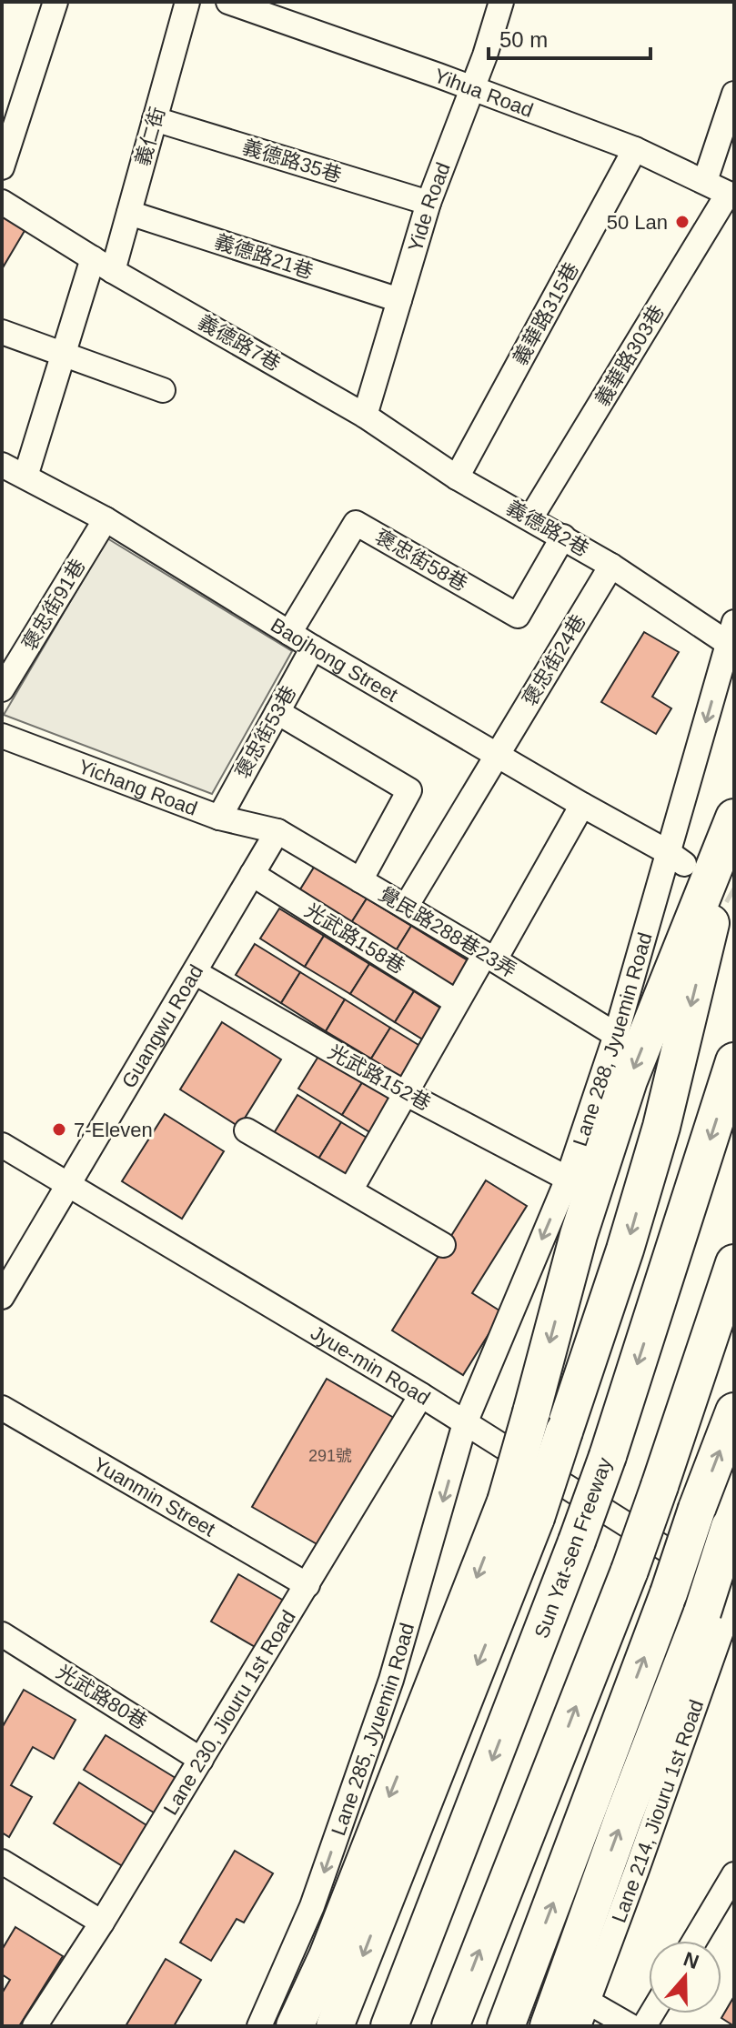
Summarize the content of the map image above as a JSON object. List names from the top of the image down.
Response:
{
  "streets": {
    "highway": ["Sun Yat-sen Freeway"],
    "street": [
      "Yihua Road",
      "義仁街",
      "義德路35巷",
      "Yide Road",
      "義德路21巷",
      "義華路315巷",
      "義德路7巷",
      "義華路303巷",
      "義德路2巷",
      "褒忠街58巷",
      "褒忠街91巷",
      "Baojhong Street",
      "褒忠街24巷",
      "褒忠街53巷",
      "Yichang Road",
      "覺民路288巷23弄",
      "光武路158巷",
      "Guangwu Road",
      "Lane 288, Jyuemin Road",
      "光武路152巷",
      "Jyue-min Road",
      "Yuanmin Street",
      "光武路80巷",
      "Lane 230, Jiouru 1st Road",
      "Lane 285, Jyuemin Road",
      "Lane 214, Jiouru 1st Road"
    ]
  },
  "crossings": [
    ["Yihua Road", "Yide Road"],
    ["Yihua Road", "義華路315巷"],
    ["Yihua Road", "義華路303巷"],
    ["義仁街", "義德路35巷"],
    ["義仁街", "義德路21巷"],
    ["義仁街", "義德路7巷"],
    ["義仁街", "Baojhong Street"],
    ["義德路35巷", "Yide Road"],
    ["Yide Road", "義德路21巷"],
    ["Yide Road", "義德路7巷"],
    ["Yide Road", "義德路2巷"],
    ["義華路315巷", "義德路2巷"],
    ["義德路7巷", "義德路2巷"],
    ["義華路303巷", "義德路2巷"],
    ["義德路2巷", "褒忠街58巷"],
    ["義德路2巷", "褒忠街24巷"],
    ["義德路2巷", "Lane 288, Jyuemin Road"],
    ["褒忠街58巷", "Baojhong Street"],
    ["褒忠街91巷", "Baojhong Street"],
    ["Baojhong Street", "褒忠街24巷"],
    ["Baojhong Street", "褒忠街53巷"],
    ["Baojhong Street", "Lane 288, Jyuemin Road"],
    ["褒忠街24巷", "覺民路288巷23弄"],
    ["褒忠街53巷", "Yichang Road"],
    ["Yichang Road", "覺民路288巷23弄"],
    ["Yichang Road", "Guangwu Road"],
    ["覺民路288巷23弄", "Guangwu Road"],
    ["覺民路288巷23弄", "Lane 288, Jyuemin Road"],
    ["光武路158巷", "Guangwu Road"],
    ["Guangwu Road", "光武路152巷"],
    ["Guangwu Road", "Jyue-min Road"],
    ["Lane 288, Jyuemin Road", "光武路152巷"],
    ["Lane 288, Jyuemin Road", "Jyue-min Road"],
    ["Lane 288, Jyuemin Road", "Lane 285, Jyuemin Road"],
    ["Jyue-min Road", "Lane 230, Jiouru 1st Road"],
    ["Jyue-min Road", "Lane 285, Jyuemin Road"],
    ["Jyue-min Road", "Lane 214, Jiouru 1st Road"],
    ["Yuanmin Street", "Lane 230, Jiouru 1st Road"],
    ["光武路80巷", "Lane 230, Jiouru 1st Road"]
  ],
  "one_way": ["Lane 288, Jyuemin Road", "Lane 285, Jyuemin Road"],
  "places": ["50 Lan", "7-Eleven"],
  "house_numbers": ["291號"],
  "scale_bar": "50 m",
  "north": "top"
}
